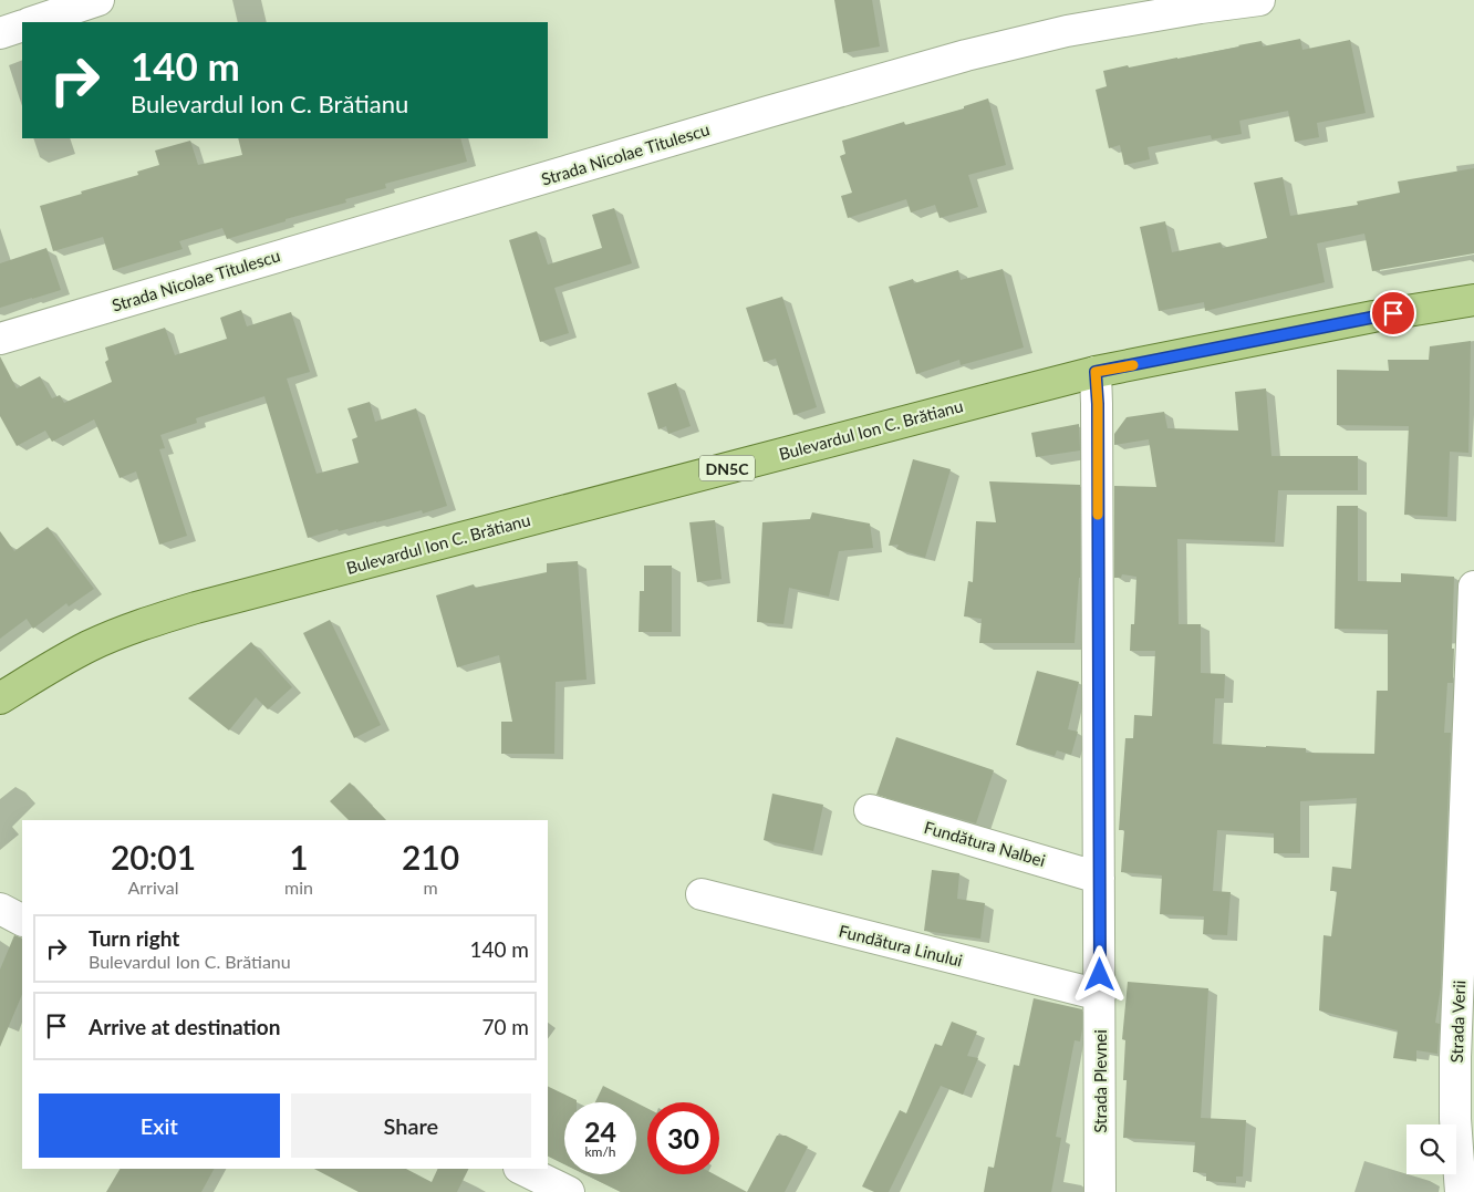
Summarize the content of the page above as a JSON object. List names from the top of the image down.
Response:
{
  "streets": {
    "main road": ["Bulevardul Ion C. Brătianu", "DN5C"],
    "street": [
      "Strada Nicolae Titulescu",
      "Fundătura Nalbei",
      "Fundătura Linului",
      "Strada Verii",
      "Strada Plevnei"
    ]
  },
  "crossings": [
    ["Bulevardul Ion C. Brătianu", "Strada Plevnei"],
    ["Fundătura Nalbei", "Strada Plevnei"],
    ["Fundătura Linului", "Strada Plevnei"]
  ],
  "page": {
    "turn": ["140 m", "Bulevardul Ion C. Brătianu"],
    "eta": [
      "20:01",
      "Arrival",
      "1",
      "min",
      "210",
      "m"
    ],
    "list": [
      {
        "name": "Turn right",
        "note": "Bulevardul Ion C. Brătianu",
        "value": "140 m"
      },
      {
        "name": "Arrive at destination",
        "value": "70 m"
      }
    ],
    "buttons": ["Exit", "Share"],
    "speed": "24 km/h",
    "limit": "30"
  }
}
